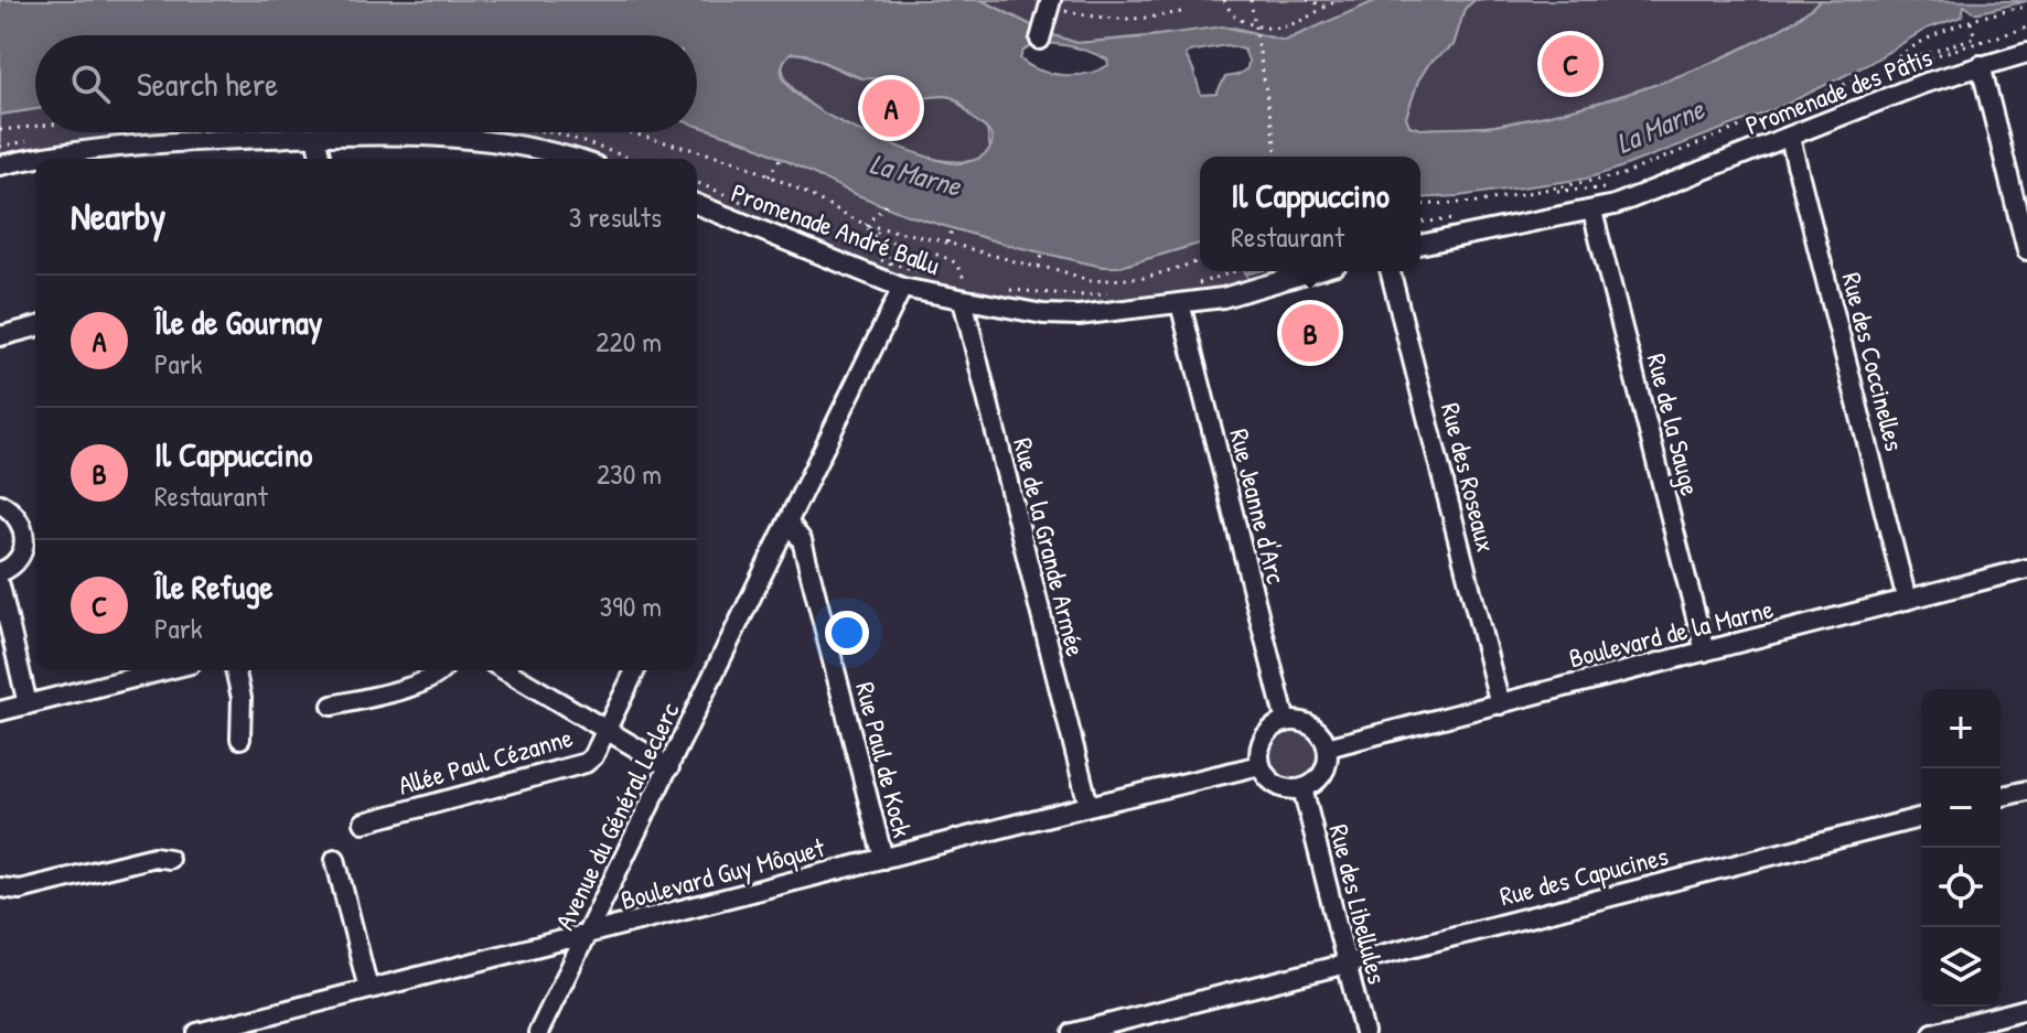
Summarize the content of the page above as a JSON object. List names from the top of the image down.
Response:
{
  "streets": {
    "street": [
      "Promenade des Pâtis",
      "Promenade André Ballu",
      "Rue des Coccinelles",
      "Rue de la Sauge",
      "Rue des Roseaux",
      "Rue Jeanne d'Arc",
      "Rue de la Grande Armée",
      "Boulevard de la Marne",
      "Rue Paul de Kock",
      "Allée Paul Cézanne",
      "Avenue du Général Leclerc",
      "Boulevard Guy Môquet",
      "Rue des Capucines",
      "Rue des Libellules"
    ]
  },
  "crossings": [
    ["Promenade des Pâtis", "Rue des Coccinelles"],
    ["Promenade des Pâtis", "Rue de la Sauge"],
    ["Promenade André Ballu", "Rue Jeanne d'Arc"],
    ["Promenade André Ballu", "Rue de la Grande Armée"],
    ["Promenade André Ballu", "Avenue du Général Leclerc"],
    ["Rue des Coccinelles", "Boulevard de la Marne"],
    ["Rue de la Sauge", "Boulevard de la Marne"],
    ["Rue des Roseaux", "Boulevard de la Marne"],
    ["Rue Jeanne d'Arc", "Boulevard de la Marne"],
    ["Rue Jeanne d'Arc", "Boulevard Guy Môquet"],
    ["Rue Jeanne d'Arc", "Rue des Libellules"],
    ["Rue de la Grande Armée", "Boulevard Guy Môquet"],
    ["Boulevard de la Marne", "Boulevard Guy Môquet"],
    ["Boulevard de la Marne", "Rue des Libellules"],
    ["Rue Paul de Kock", "Avenue du Général Leclerc"],
    ["Rue Paul de Kock", "Boulevard Guy Môquet"],
    ["Avenue du Général Leclerc", "Boulevard Guy Môquet"],
    ["Boulevard Guy Môquet", "Rue des Libellules"],
    ["Rue des Capucines", "Rue des Libellules"]
  ],
  "water": ["La Marne"],
  "page": {
    "pins": ["C", "A", "B"],
    "search": "Search here",
    "popup": ["Il Cappuccino", "Restaurant"],
    "heading": ["Nearby", "3 results"],
    "list": [
      {
        "mark": "A",
        "name": "Île de Gournay",
        "note": "Park",
        "value": "220 m"
      },
      {
        "mark": "B",
        "name": "Il Cappuccino",
        "note": "Restaurant",
        "value": "230 m"
      },
      {
        "mark": "C",
        "name": "Île Refuge",
        "note": "Park",
        "value": "390 m"
      }
    ],
    "map_buttons": ["+", "−"]
  }
}
